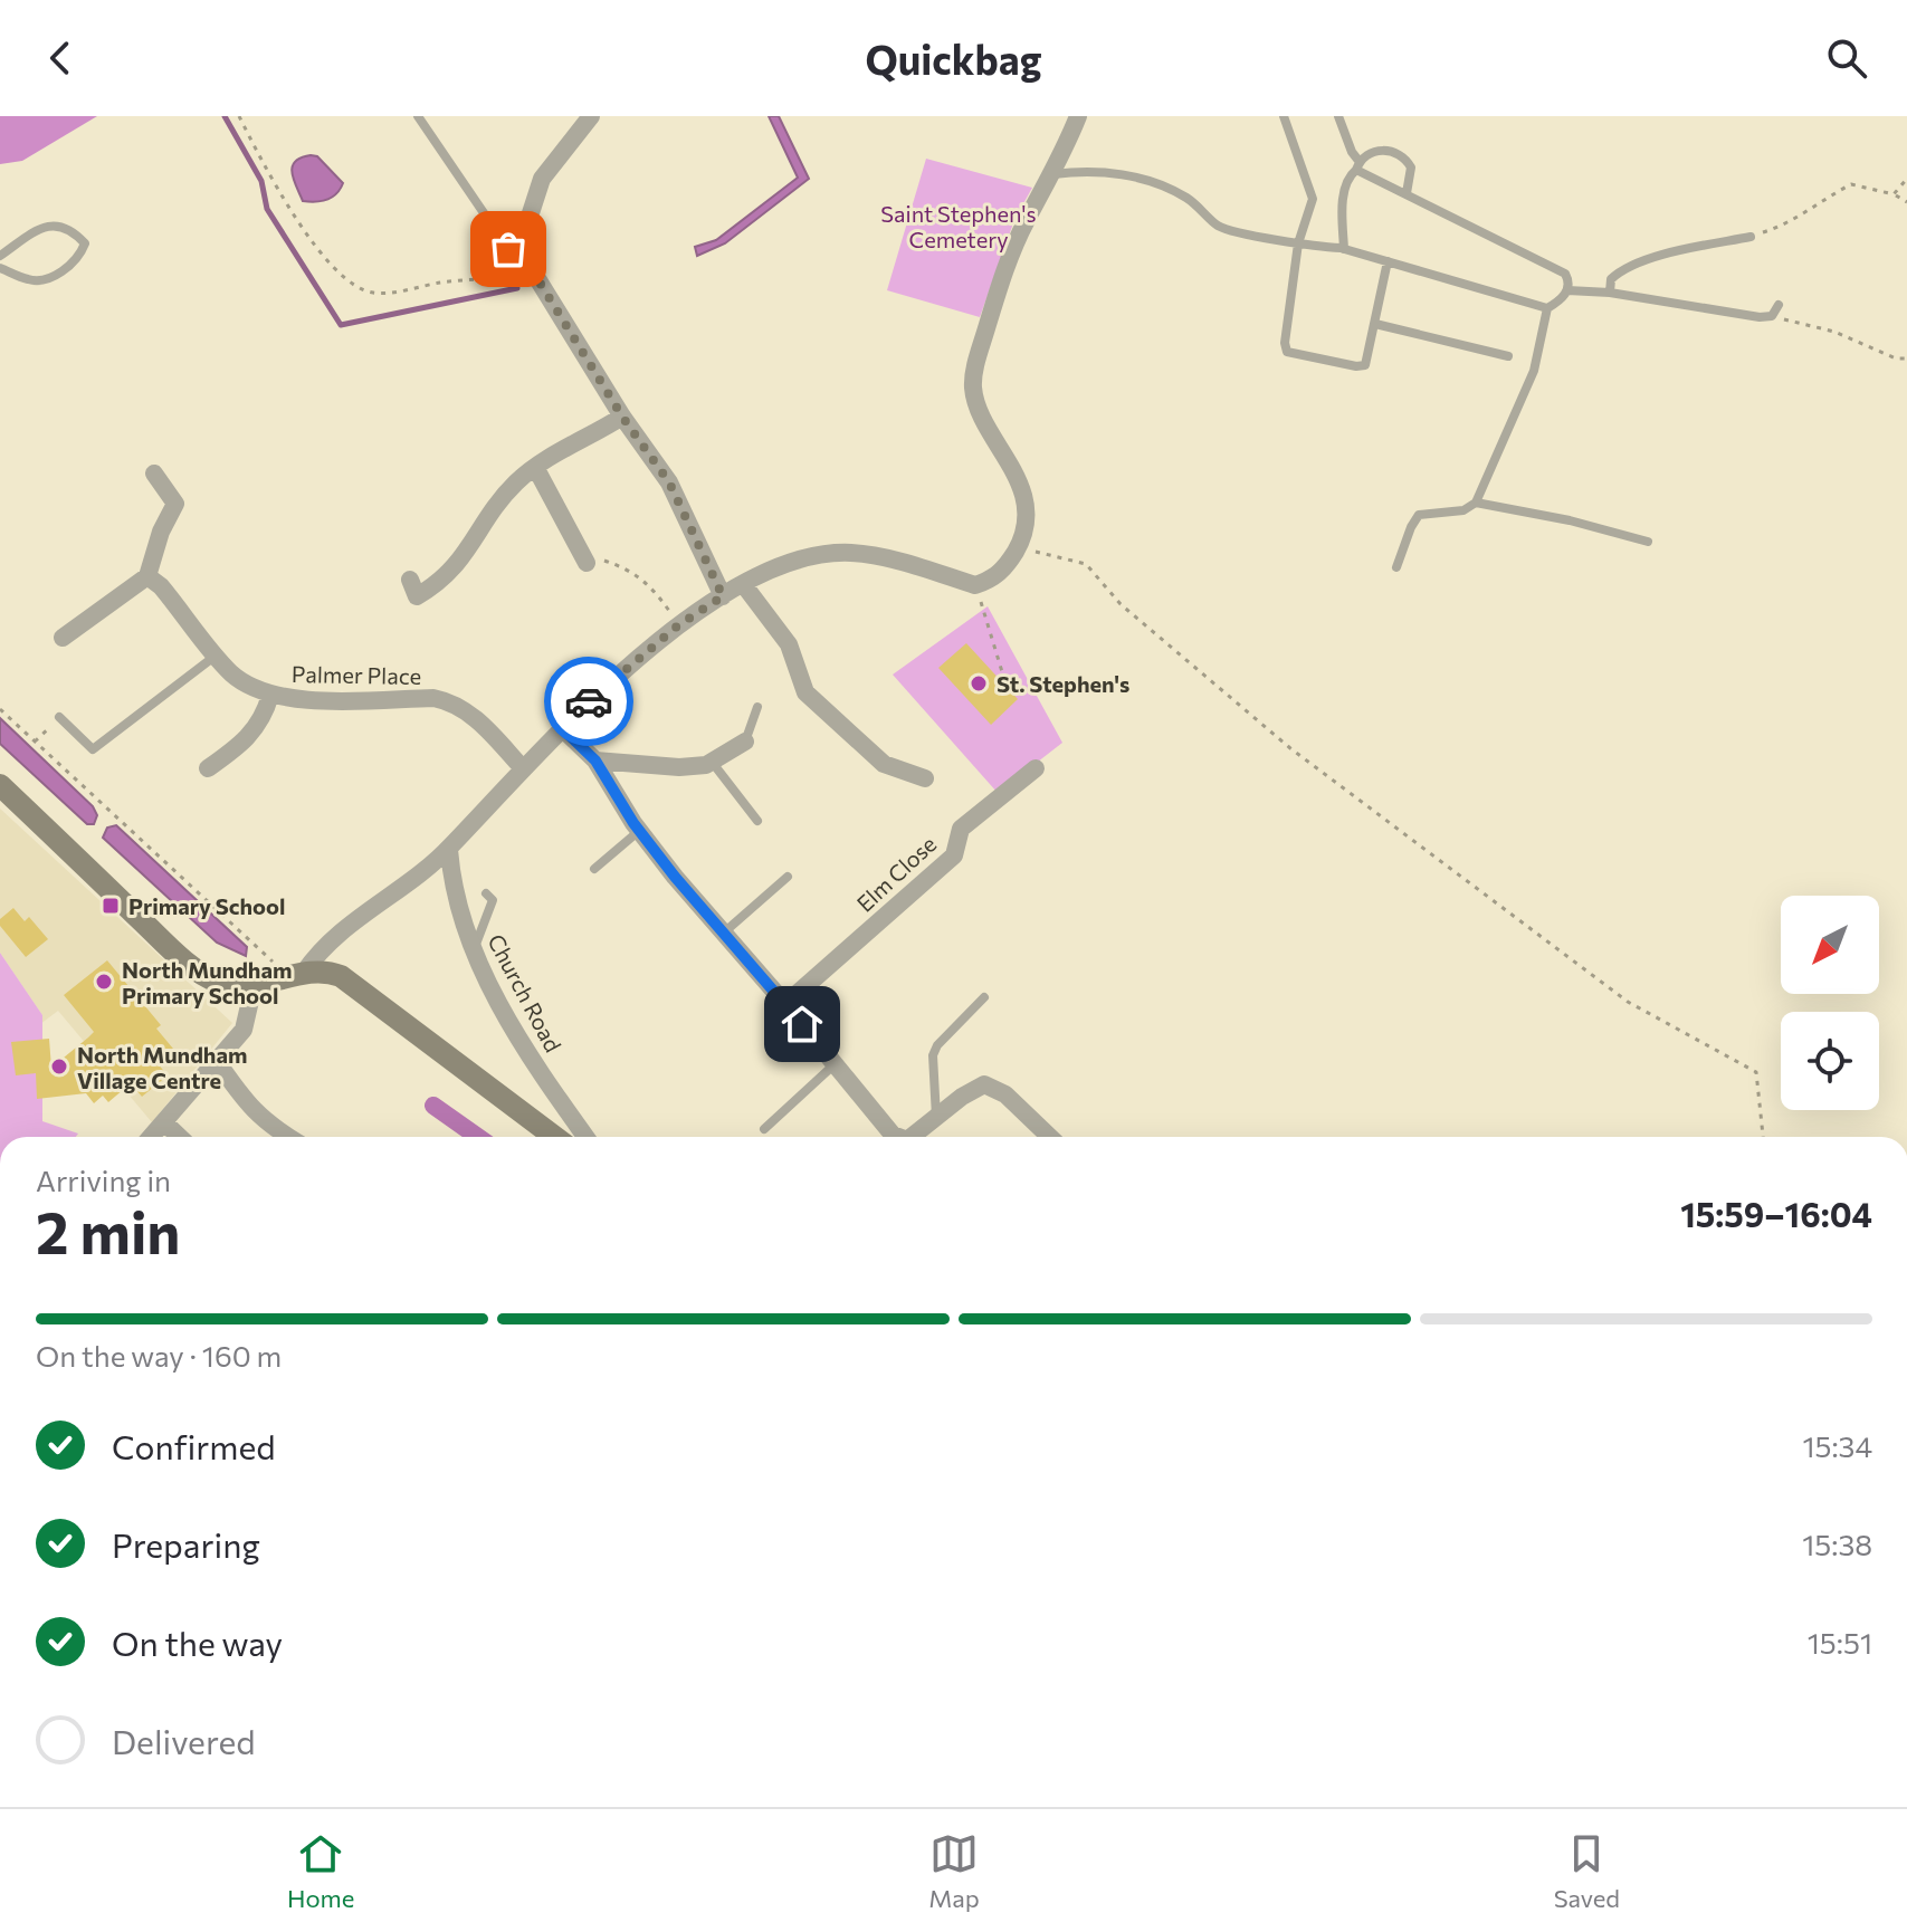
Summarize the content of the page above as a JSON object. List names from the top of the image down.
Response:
{
  "streets": {
    "street": ["Palmer Place", "Elm Close", "Church Road"]
  },
  "parks": ["Saint Stephen's Cemetery"],
  "places": {
    "other": ["St. Stephen's", "North Mundham Primary School", "North Mundham Village Centre"],
    "transit": ["Primary School"]
  },
  "north": "bottom left",
  "page": {
    "header": "Quickbag",
    "heading": ["2 min", "Arriving in", "15:59–16:04"],
    "bar": "On the way · 160 m",
    "list": [
      ["Confirmed", "15:34"],
      ["Preparing", "15:38"],
      ["On the way", "15:51"],
      "Delivered"
    ],
    "tabs": ["Home", "Map", "Saved"]
  }
}
